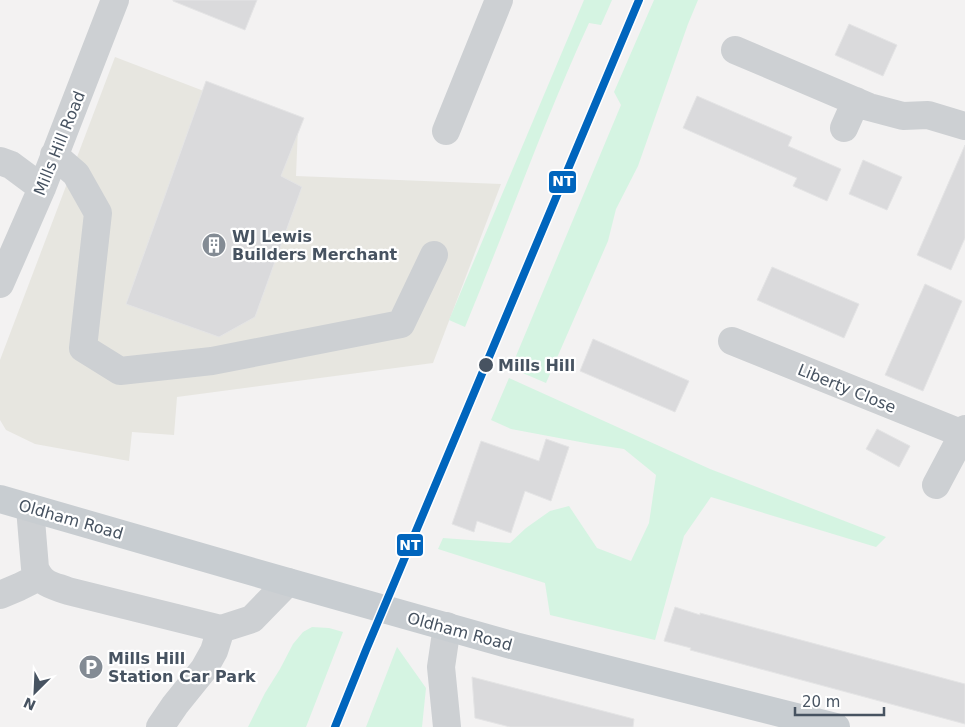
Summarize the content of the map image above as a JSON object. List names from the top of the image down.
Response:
{
  "streets": {
    "main road": ["Oldham Road"],
    "street": ["Mills Hill Road", "Liberty Close"]
  },
  "places": {
    "building": ["WJ Lewis Builders Merchant"],
    "other": ["Mills Hill"],
    "parking": ["Mills Hill Station Car Park"]
  },
  "lines": ["transit line NT"],
  "scale_bar": "20 m",
  "north": "bottom left"
}
